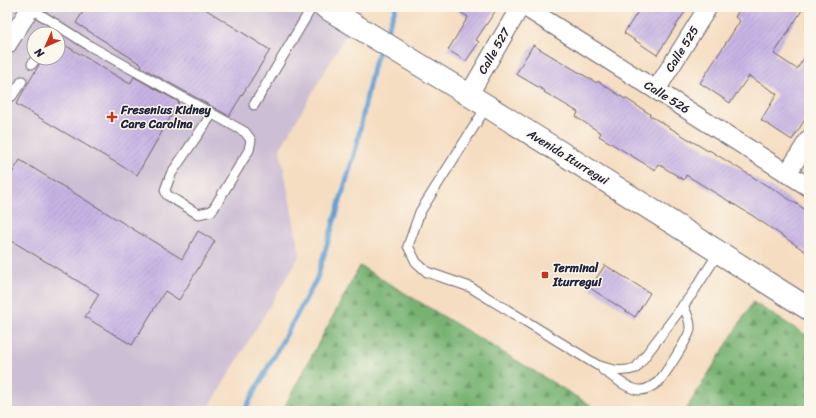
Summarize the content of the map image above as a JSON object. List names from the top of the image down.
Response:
{
  "streets": {
    "street": [
      "Calle 525",
      "Calle 527",
      "Calle 526",
      "Avenida Iturregui"
    ]
  },
  "crossings": [
    ["Calle 525", "Calle 526"],
    ["Calle 527", "Avenida Iturregui"]
  ],
  "places": {
    "health": ["Fresenius Kidney Care Carolina"],
    "transit": ["Terminal Iturregui"]
  },
  "north": "bottom left"
}
